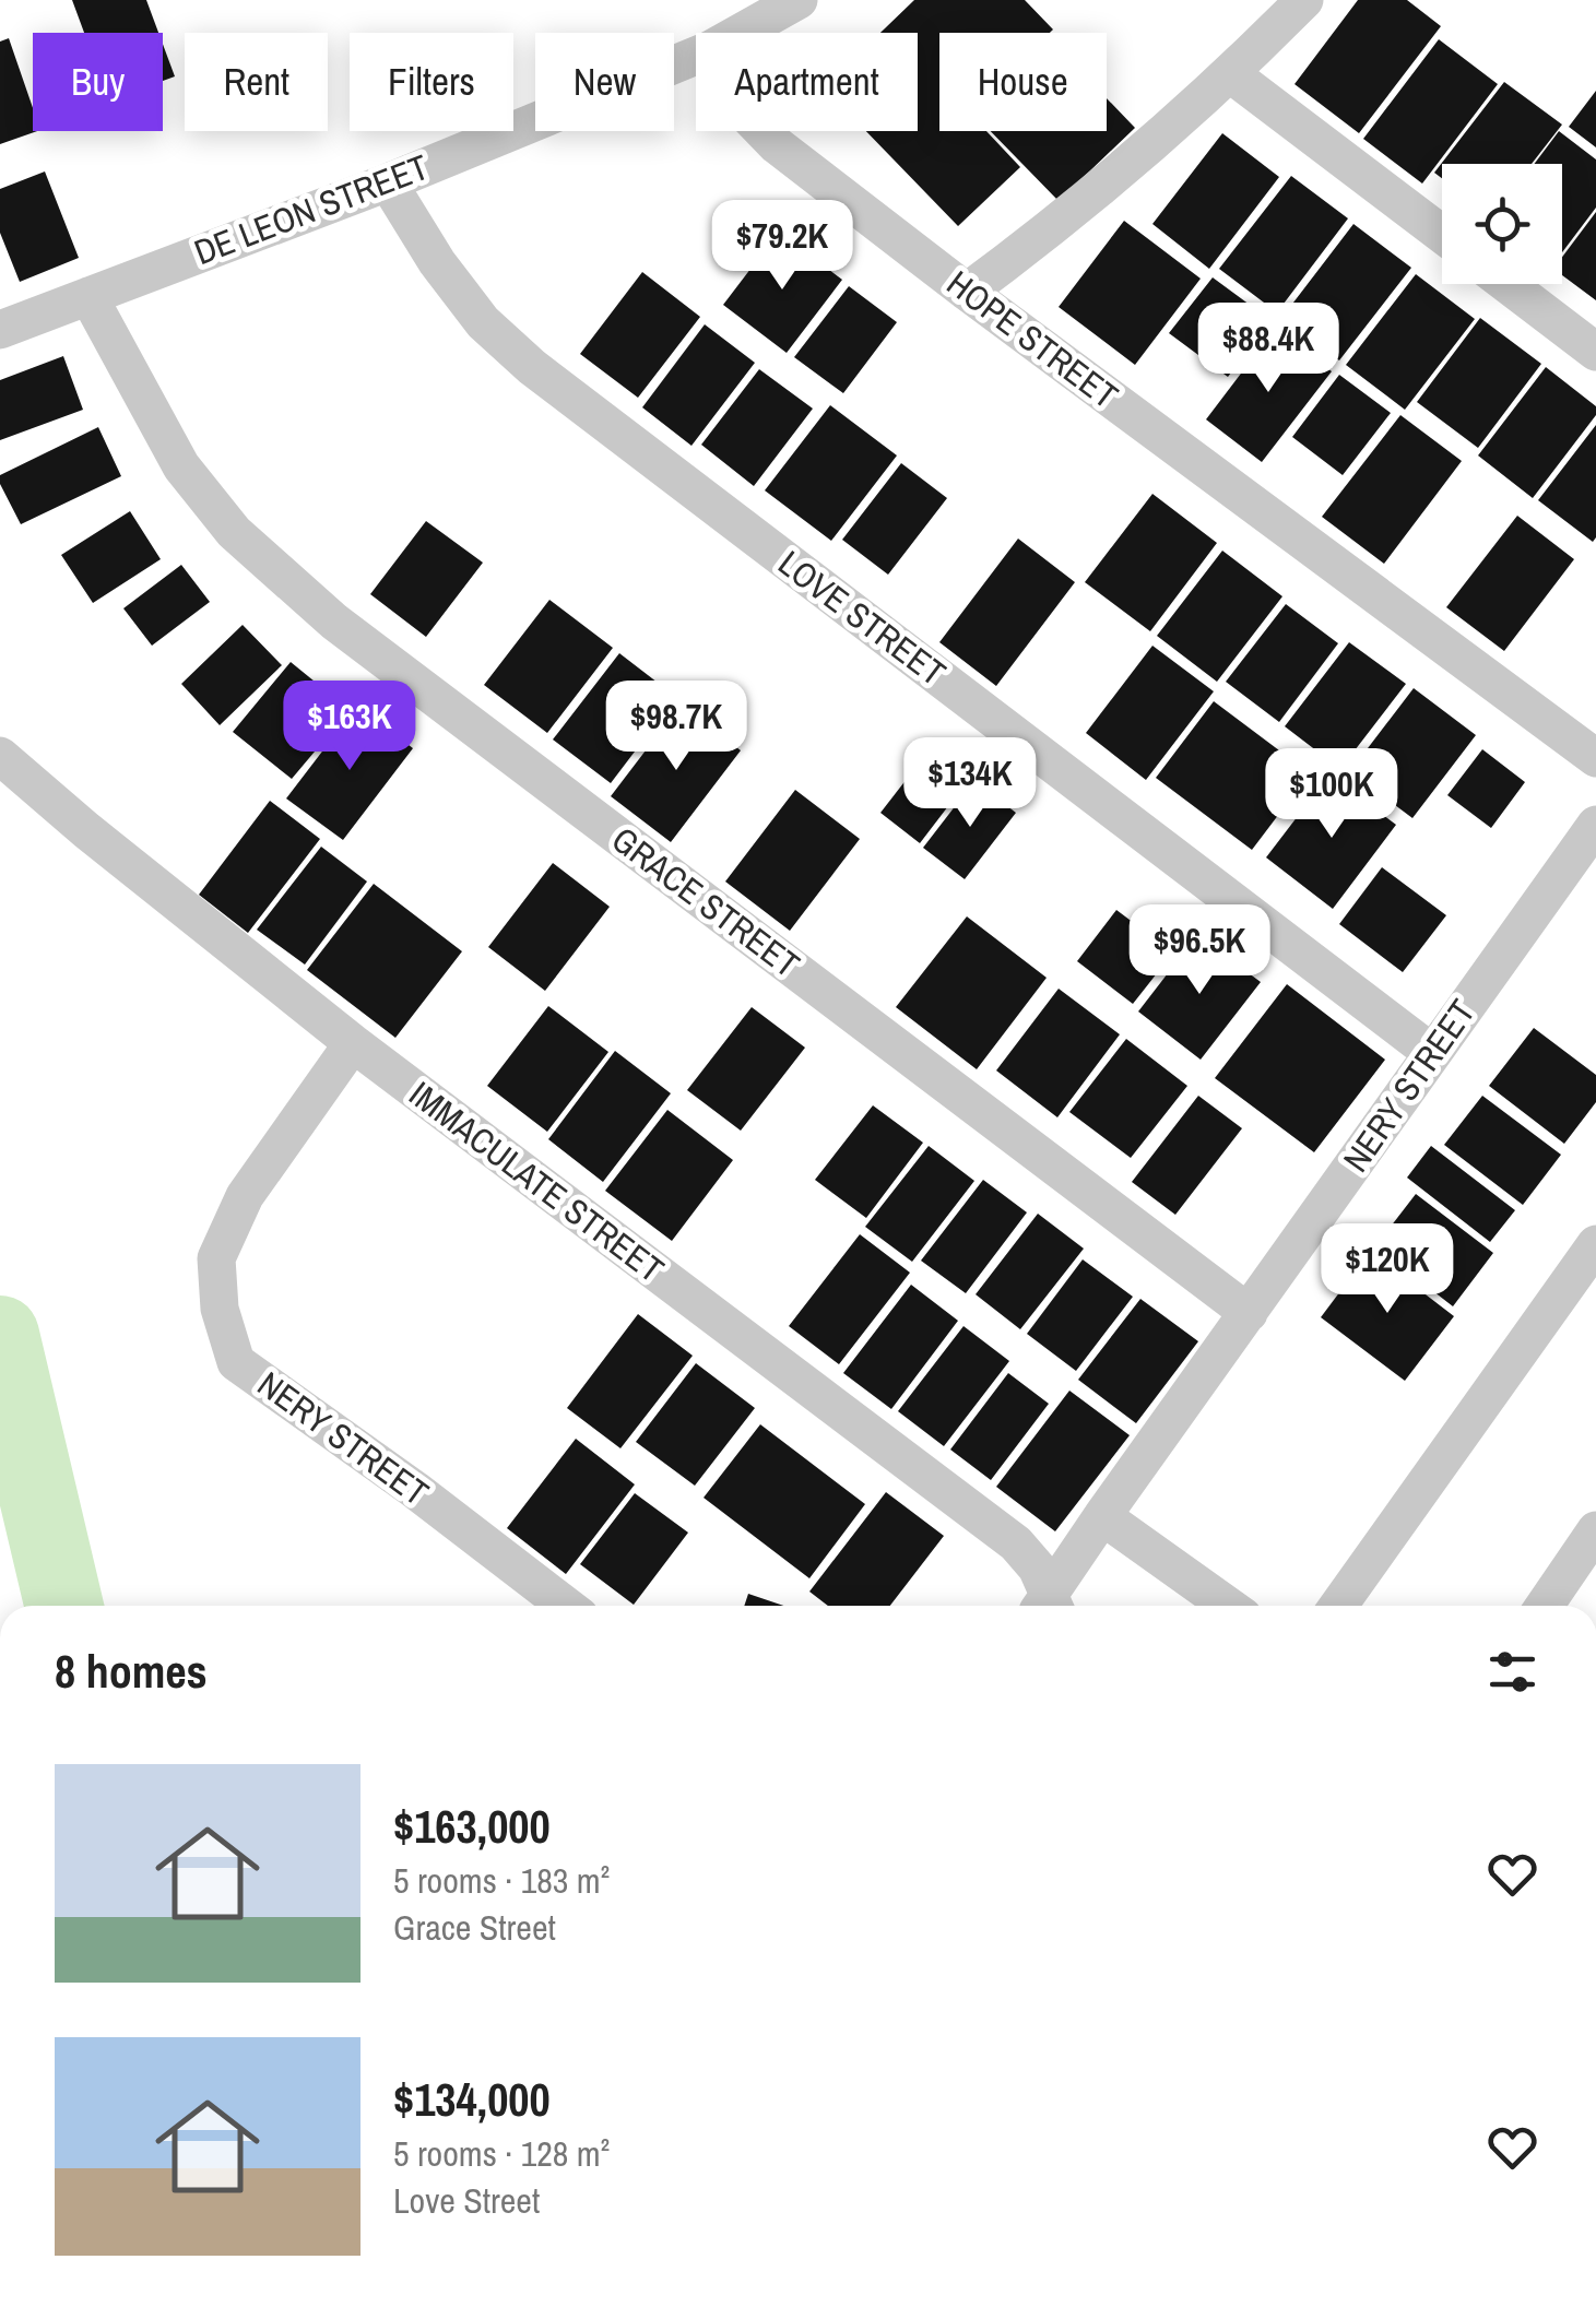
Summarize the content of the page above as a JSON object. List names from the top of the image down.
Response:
{
  "streets": {
    "street": [
      "DE LEON STREET",
      "HOPE STREET",
      "LOVE STREET",
      "GRACE STREET",
      "NERY STREET",
      "IMMACULATE STREET"
    ]
  },
  "crossings": [
    ["DE LEON STREET", "LOVE STREET"],
    ["DE LEON STREET", "GRACE STREET"],
    ["LOVE STREET", "NERY STREET"],
    ["GRACE STREET", "NERY STREET"],
    ["NERY STREET", "IMMACULATE STREET"]
  ],
  "page": {
    "chip": [
      "Buy",
      "Rent",
      "Filters",
      "New",
      "Apartment",
      "House"
    ],
    "price": [
      "$79.2K",
      "$88.4K",
      "$163K",
      "$98.7K",
      "$134K",
      "$100K",
      "$96.5K",
      "$120K"
    ],
    "heading": "8 homes",
    "list": [
      {
        "name": "$163,000",
        "note": "5 rooms · 183 m² · Grace Street"
      },
      {
        "name": "$134,000",
        "note": "5 rooms · 128 m² · Love Street"
      }
    ]
  }
}
